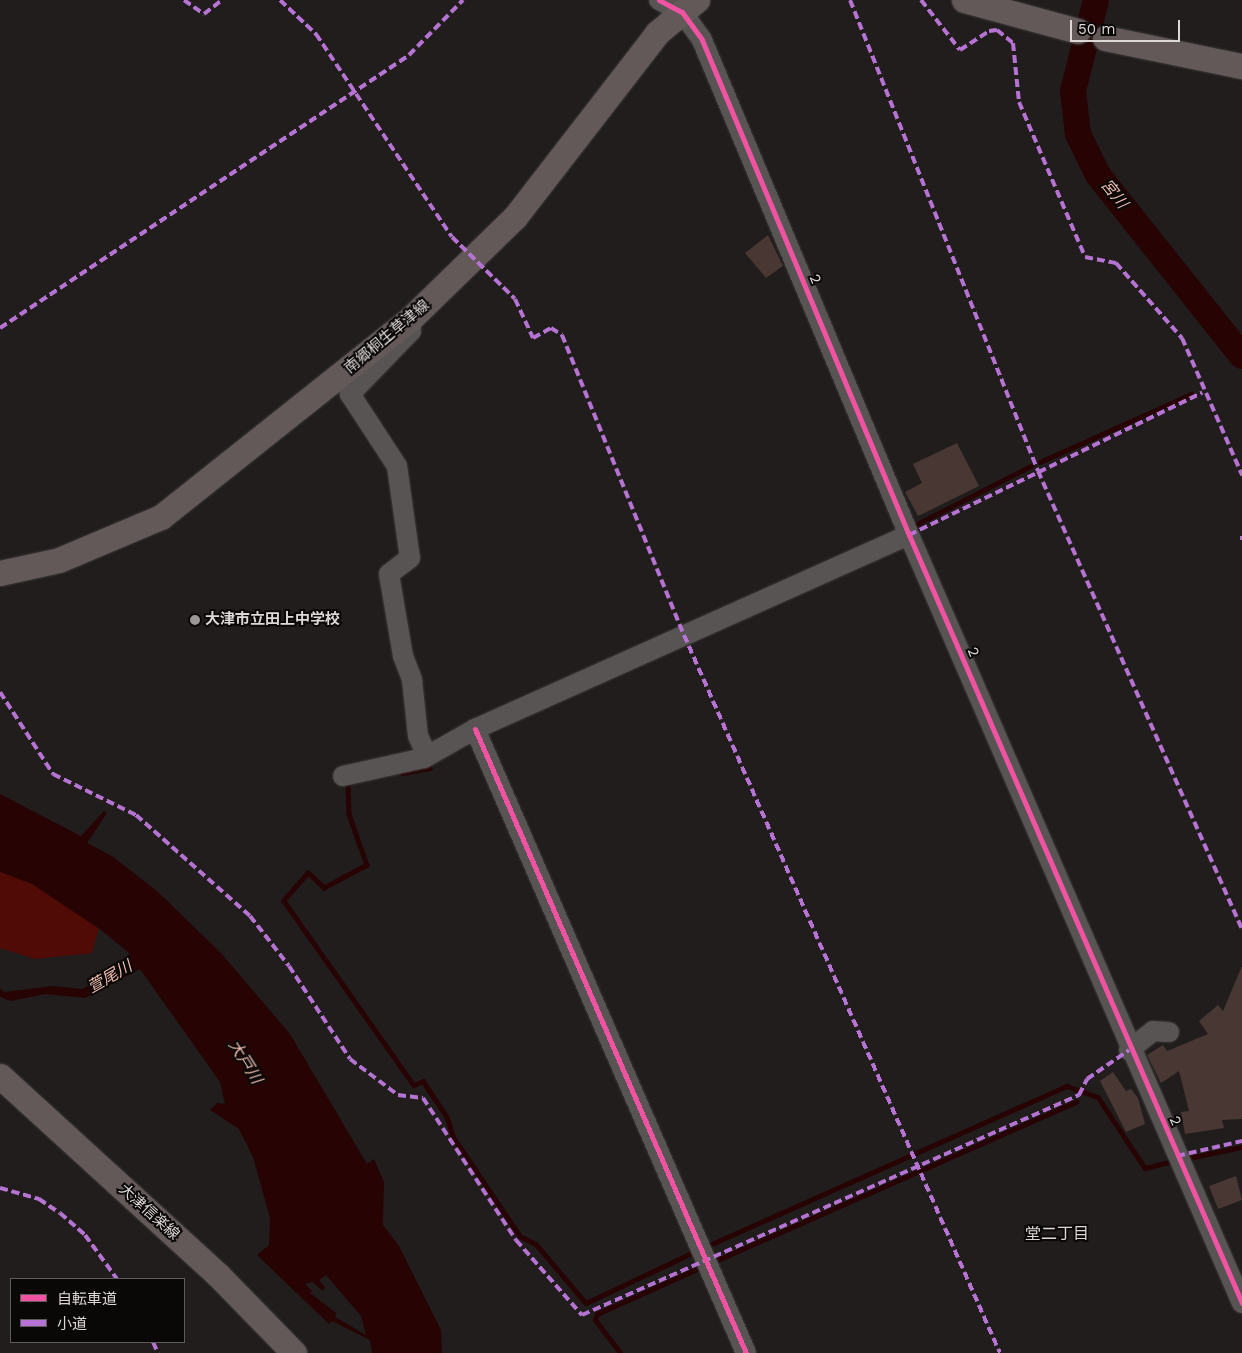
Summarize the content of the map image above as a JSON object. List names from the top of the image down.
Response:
{
  "streets": {
    "main road": ["南郷桐生草津線", "大津信楽線"],
    "street": ["2"]
  },
  "crossings": [
    ["2", "南郷桐生草津線"]
  ],
  "districts": ["堂二丁目"],
  "water": ["宮川", "萱尾川", "大戸川"],
  "places": ["大津市立田上中学校"],
  "legend": ["自転車道", "小道"],
  "scale_bar": "50 m"
}
